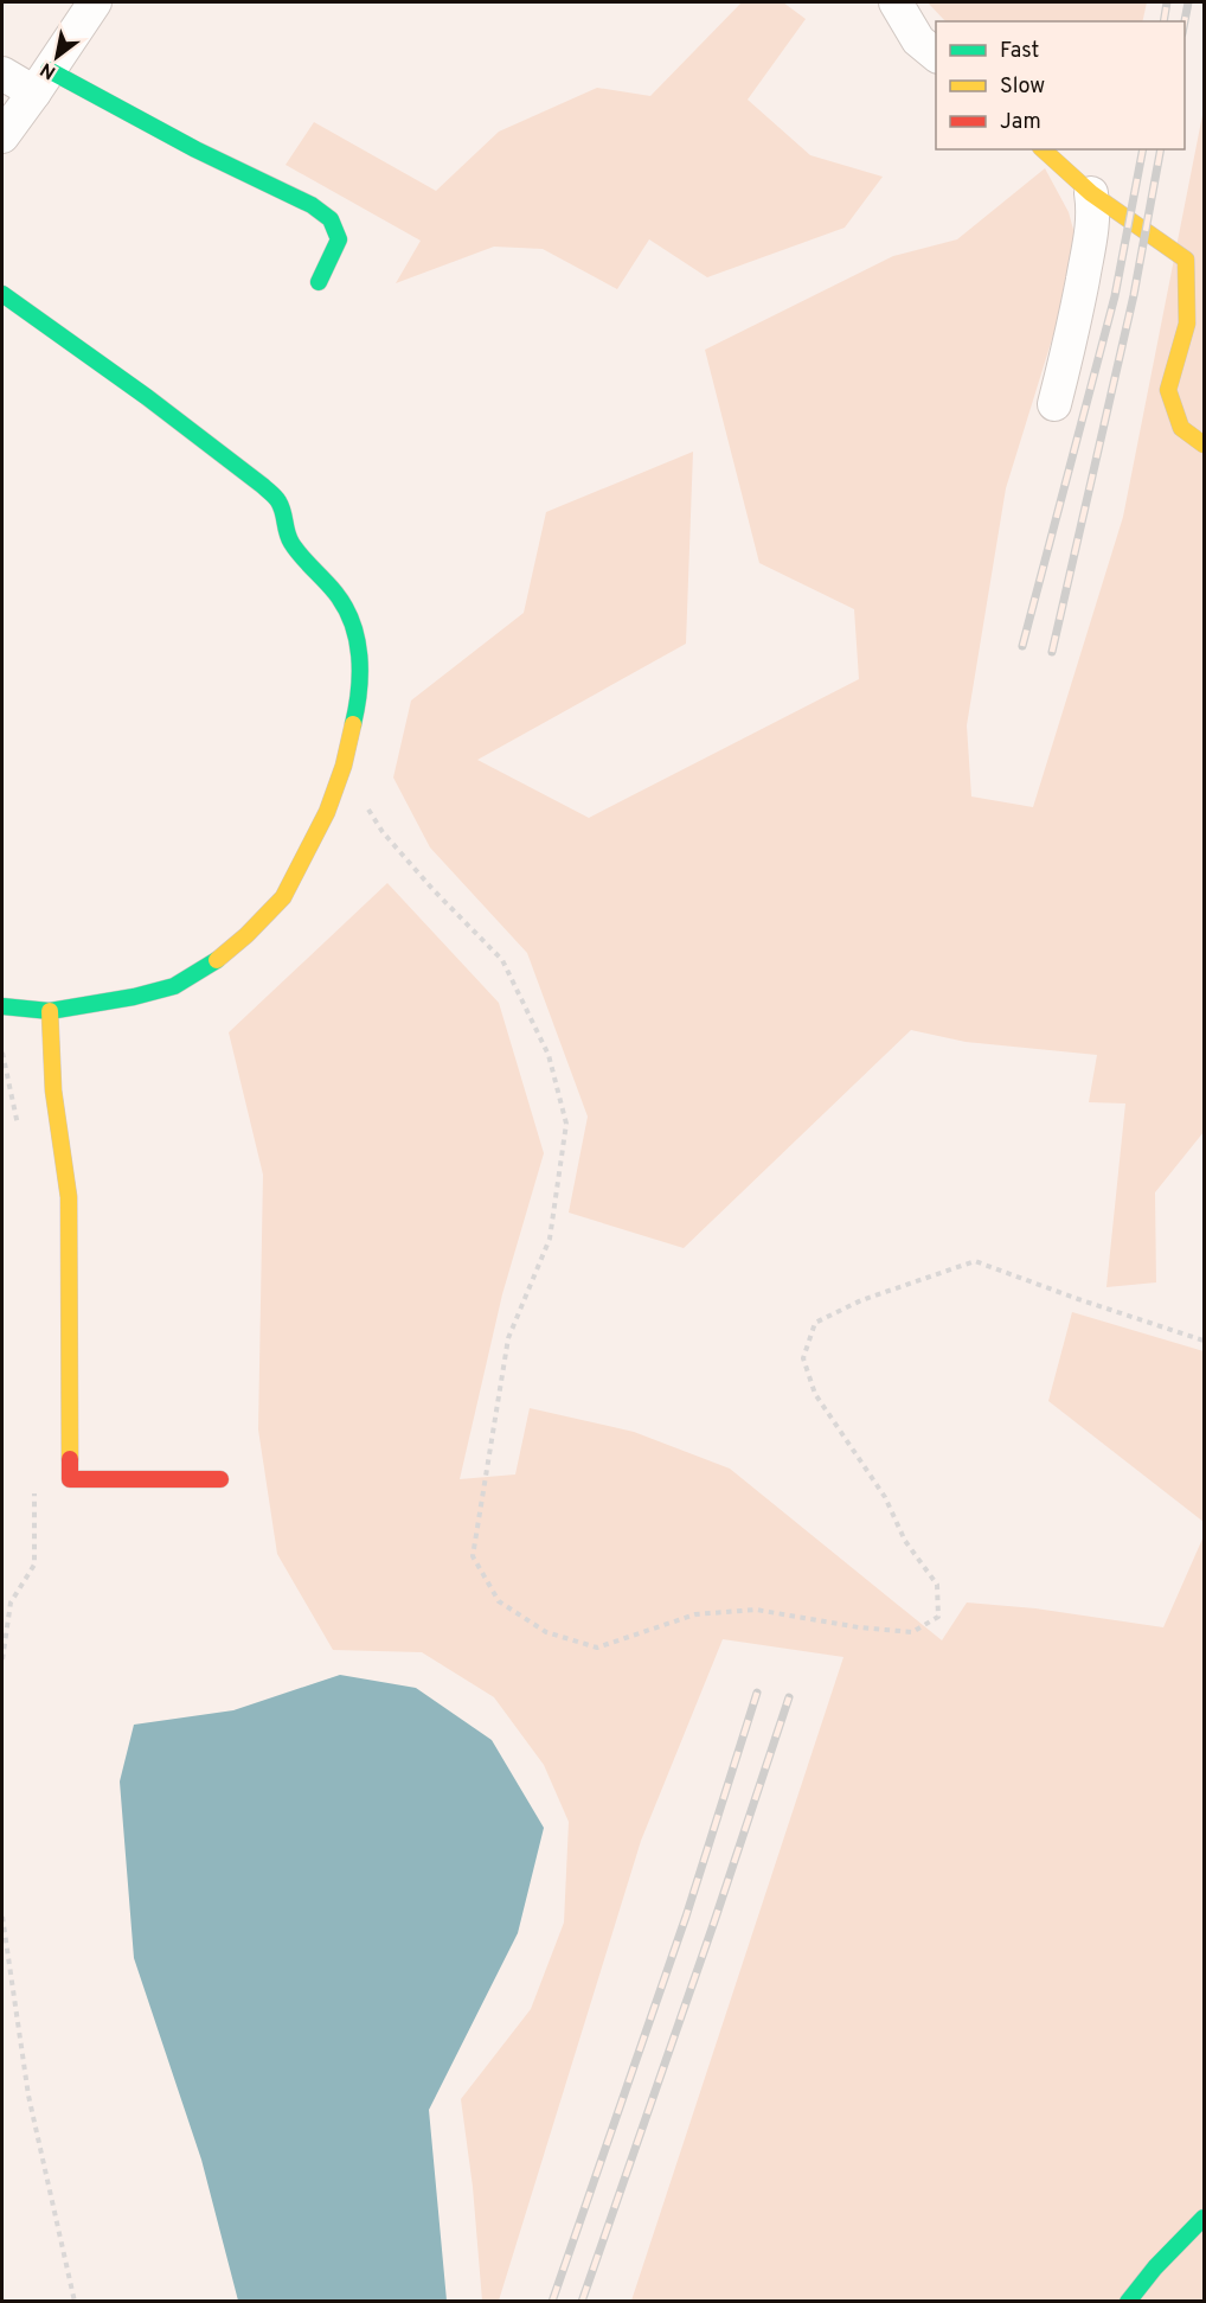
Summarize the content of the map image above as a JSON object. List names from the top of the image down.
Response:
{
  "legend": ["Fast", "Slow", "Jam"],
  "north": "bottom left"
}
